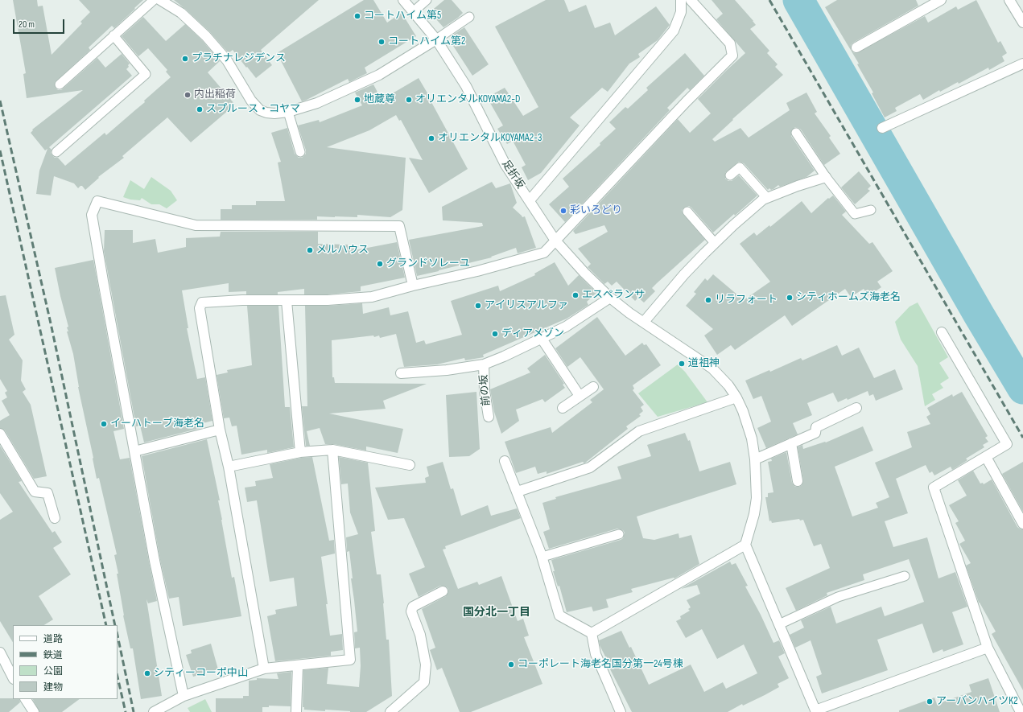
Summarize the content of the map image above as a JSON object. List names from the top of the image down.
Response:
{
  "streets": {
    "street": ["足折坂", "前の坂"]
  },
  "districts": ["国分北一丁目"],
  "places": [
    "コートハイム第5",
    "コートハイム第2",
    "プラチナレジデンス",
    "内出稲荷",
    "地蔵尊",
    "オリエンタルKOYAMA2-D",
    "スプルース・コヤマ",
    "オリエンタルKOYAMA2-3",
    "彩いろどり",
    "メルハウス",
    "グランドソレーユ",
    "エスペランサ",
    "シティホームズ海老名",
    "リラフォート",
    "アイリスアルファ",
    "ディアメゾン",
    "道祖神",
    "イーハトーブ海老名",
    "コーポレート海老名国分第一24号棟",
    "シティーコーポ中山",
    "アーバンハイツK2"
  ],
  "legend": [
    "道路",
    "鉄道",
    "公園",
    "建物"
  ],
  "scale_bar": "20 m"
}
